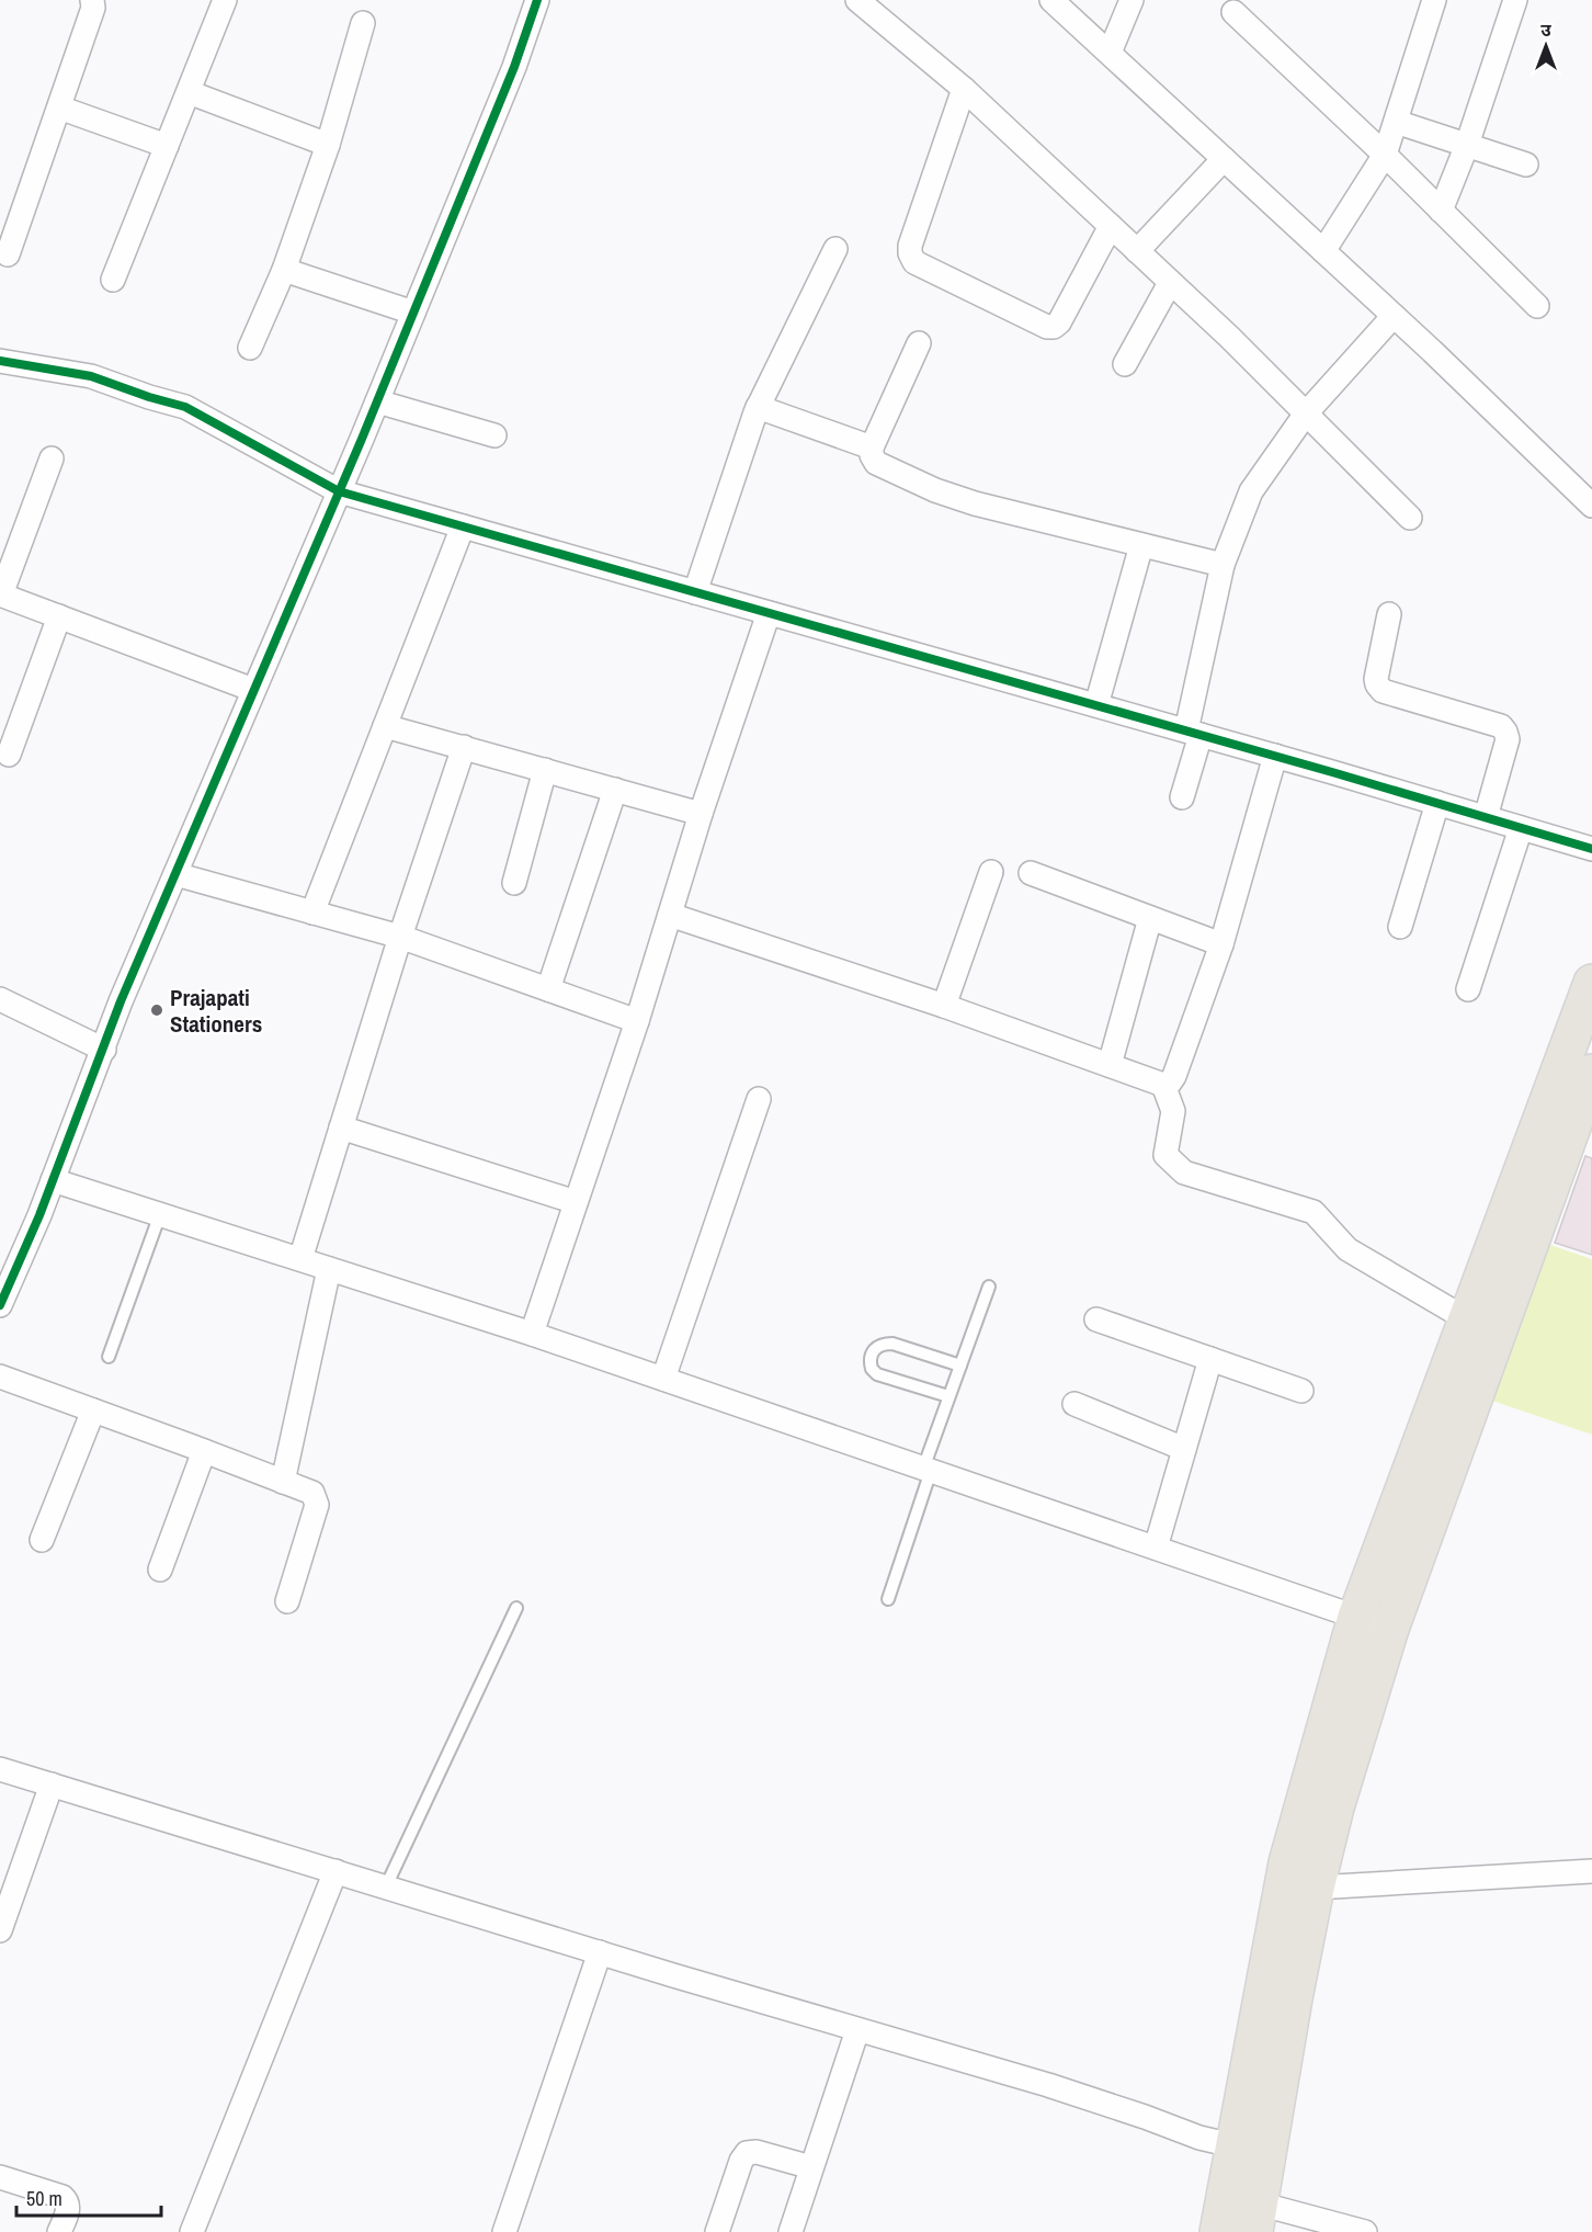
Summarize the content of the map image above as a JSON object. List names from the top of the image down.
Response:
{
  "places": ["Prajapati Stationers"],
  "scale_bar": "50 m",
  "north": "top"
}
